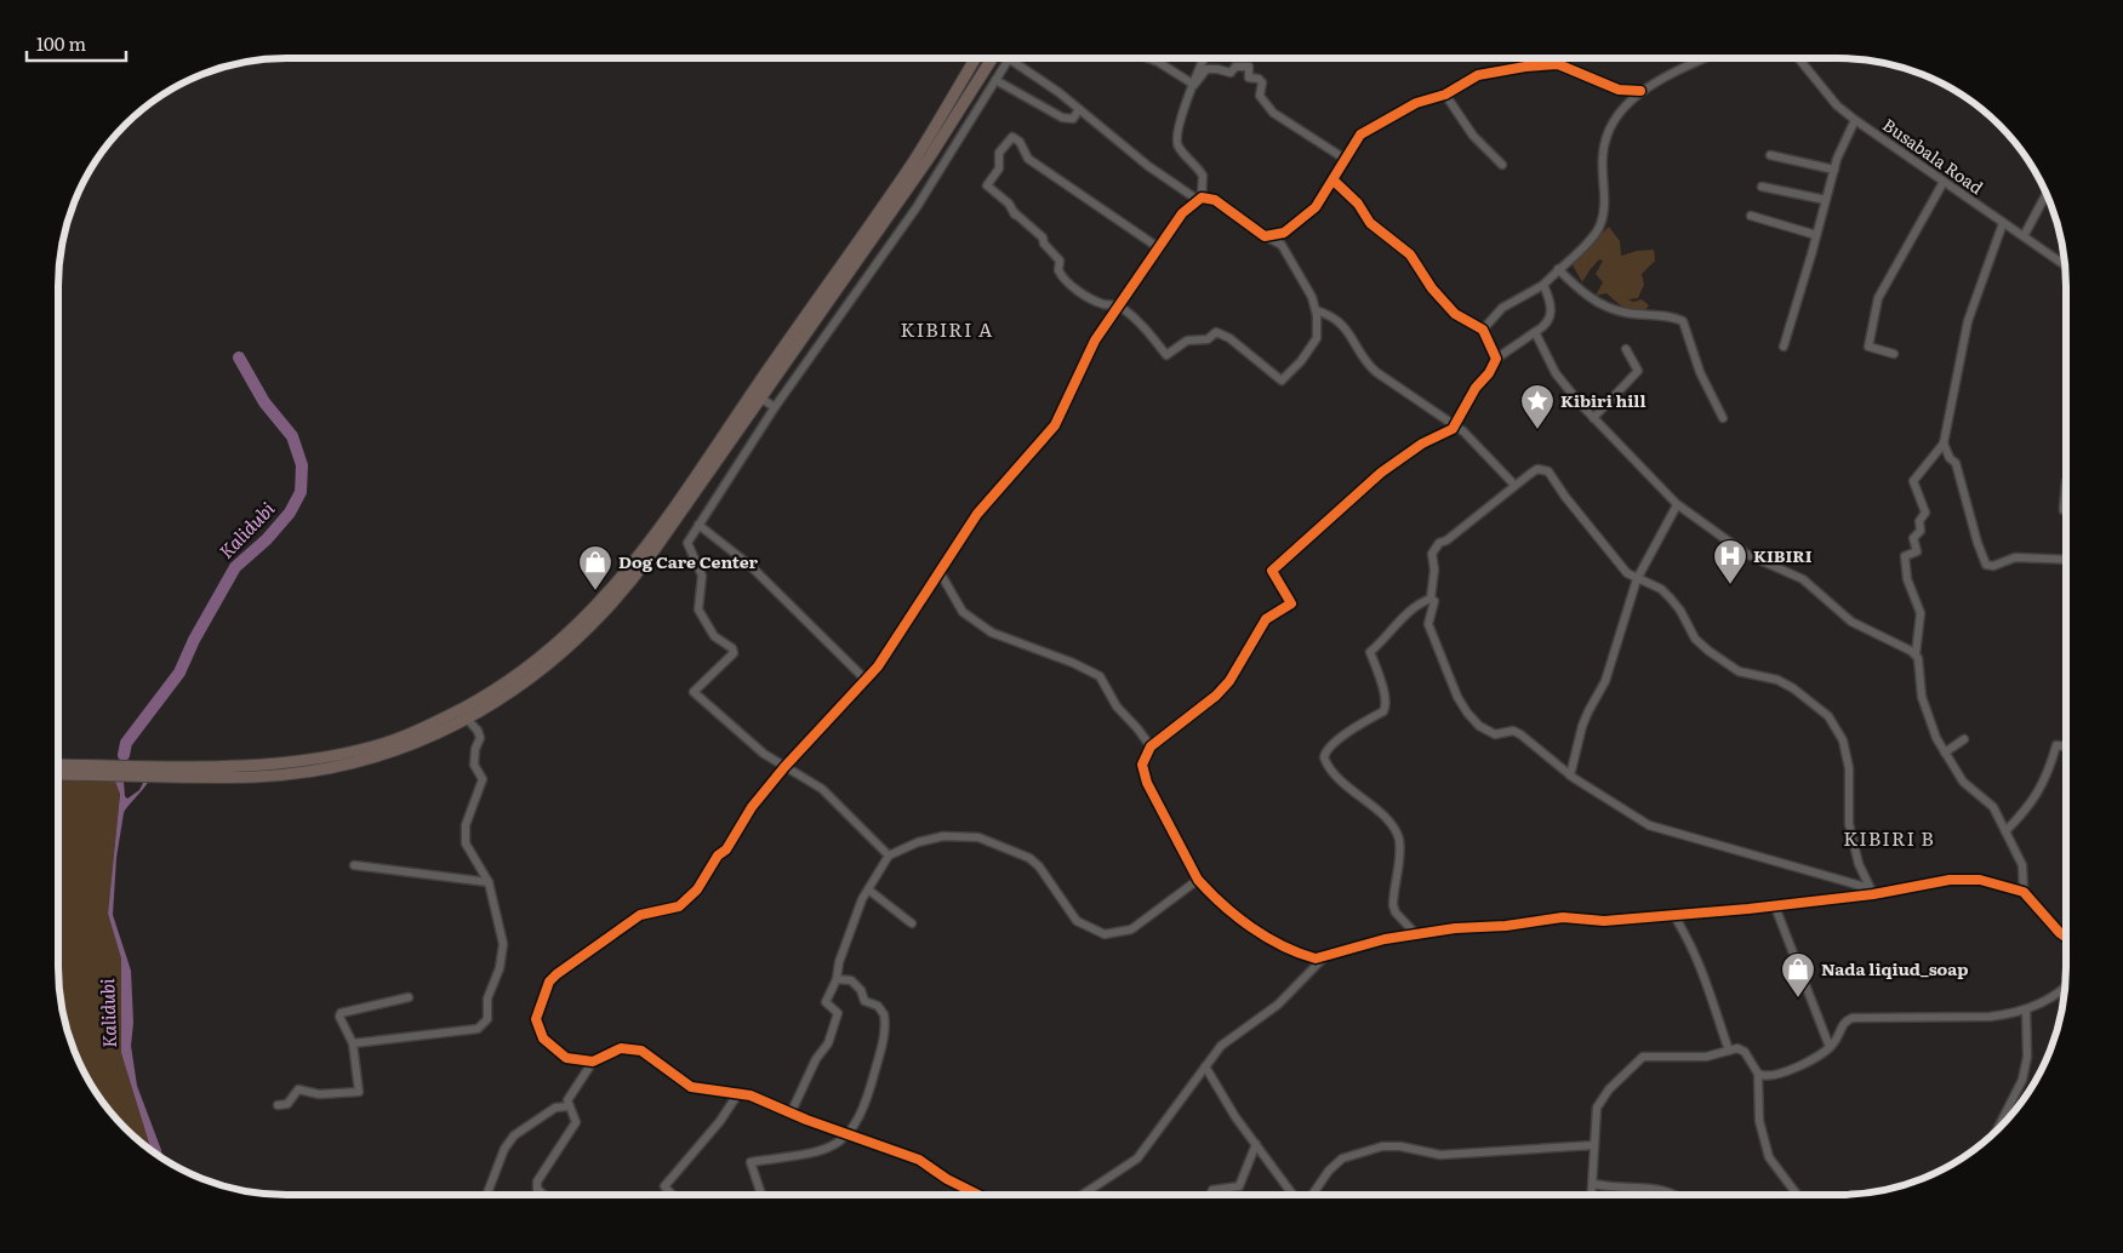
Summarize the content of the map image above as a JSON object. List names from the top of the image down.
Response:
{
  "streets": {
    "street": ["Busabala Road"]
  },
  "districts": ["KIBIRI A", "KIBIRI B"],
  "water": ["Kalidubi"],
  "places": {
    "place": ["Kibiri hill"],
    "hospital": ["KIBIRI"],
    "shop": ["Dog Care Center", "Nada liqiud_soap"]
  },
  "scale_bar": "100 m"
}
